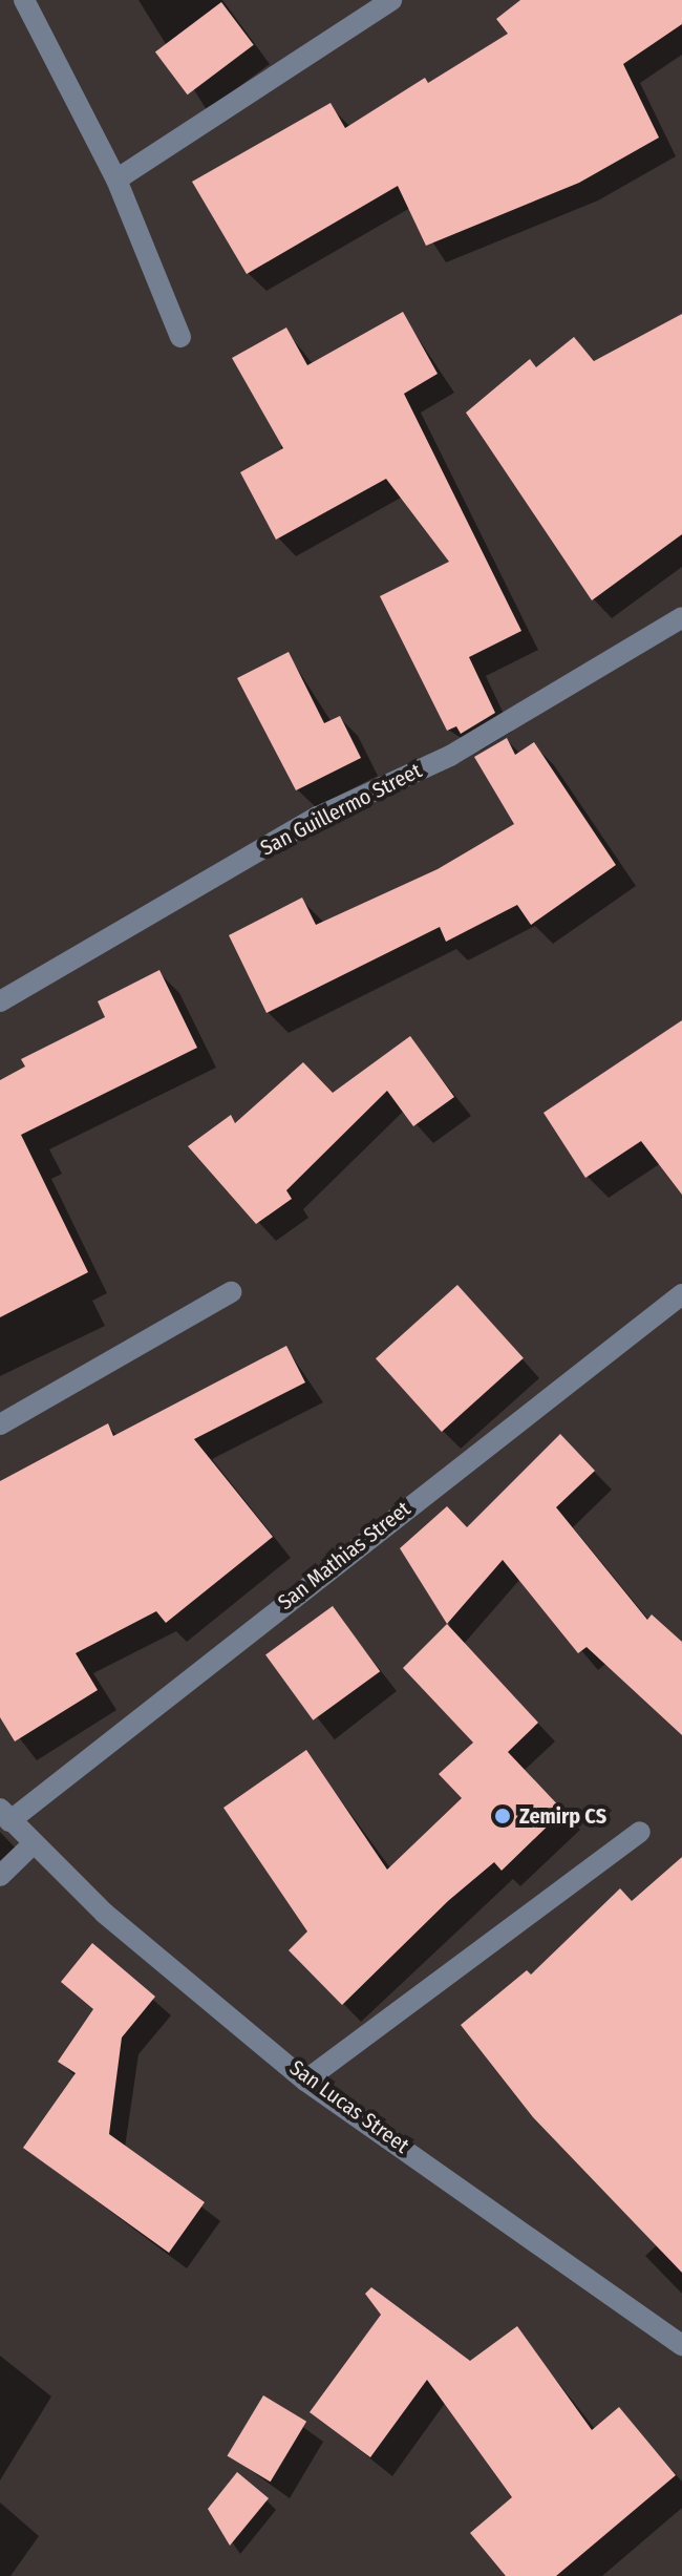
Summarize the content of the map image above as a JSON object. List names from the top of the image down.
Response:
{
  "streets": {
    "street": ["San Guillermo Street", "San Mathias Street", "San Lucas Street"]
  },
  "crossings": [
    ["San Mathias Street", "San Lucas Street"]
  ],
  "places": ["Zemirp CS"]
}
